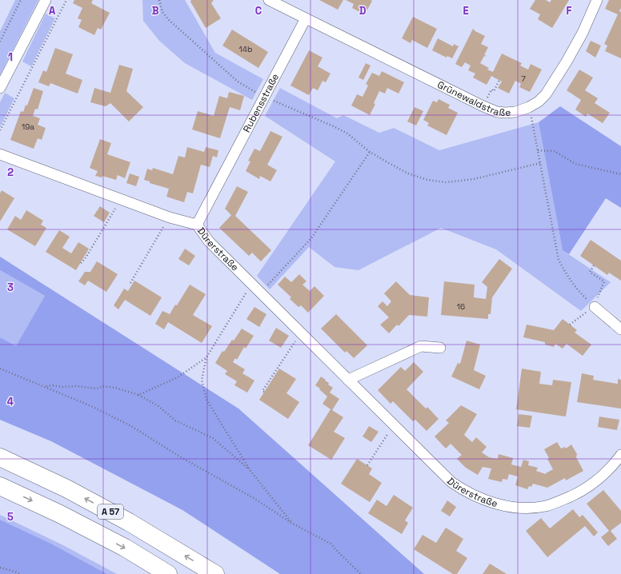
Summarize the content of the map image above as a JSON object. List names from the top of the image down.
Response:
{
  "streets": {
    "highway": ["A 57"],
    "street": ["Grünewaldstraße", "Rubensstraße", "Dürerstraße"]
  },
  "crossings": [
    ["Grünewaldstraße", "Rubensstraße"],
    ["Rubensstraße", "Dürerstraße"]
  ],
  "house_numbers": [
    "14b",
    "7",
    "19a",
    "16"
  ],
  "grid": {
    "columns": [
      "A",
      "B",
      "C",
      "D",
      "E",
      "F"
    ],
    "rows": [
      "1",
      "2",
      "3",
      "4",
      "5"
    ]
  }
}
